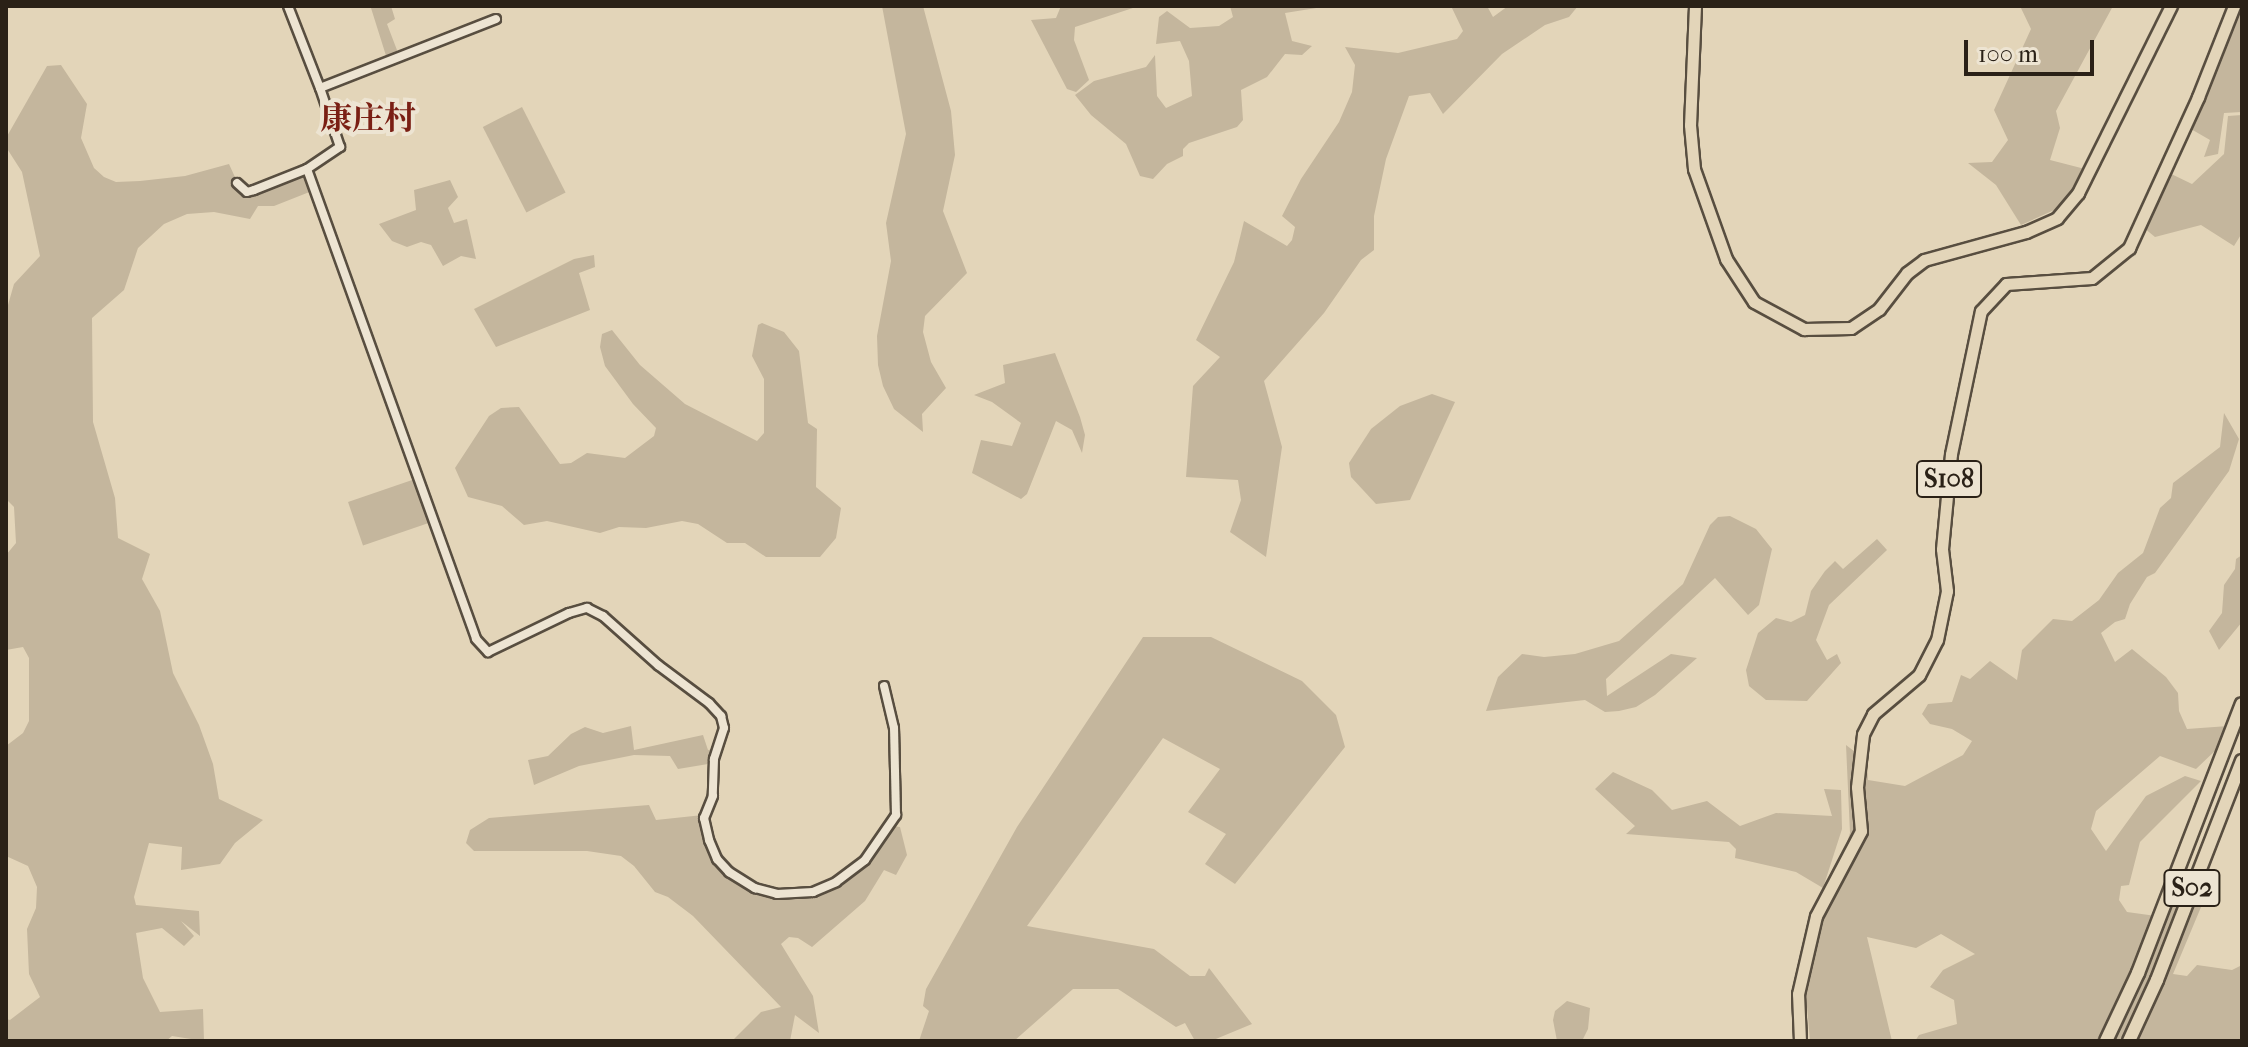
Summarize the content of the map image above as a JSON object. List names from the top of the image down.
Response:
{
  "streets": {
    "highway": ["S02"],
    "main road": ["S108"]
  },
  "districts": ["康庄村"],
  "scale_bar": "100 m"
}
